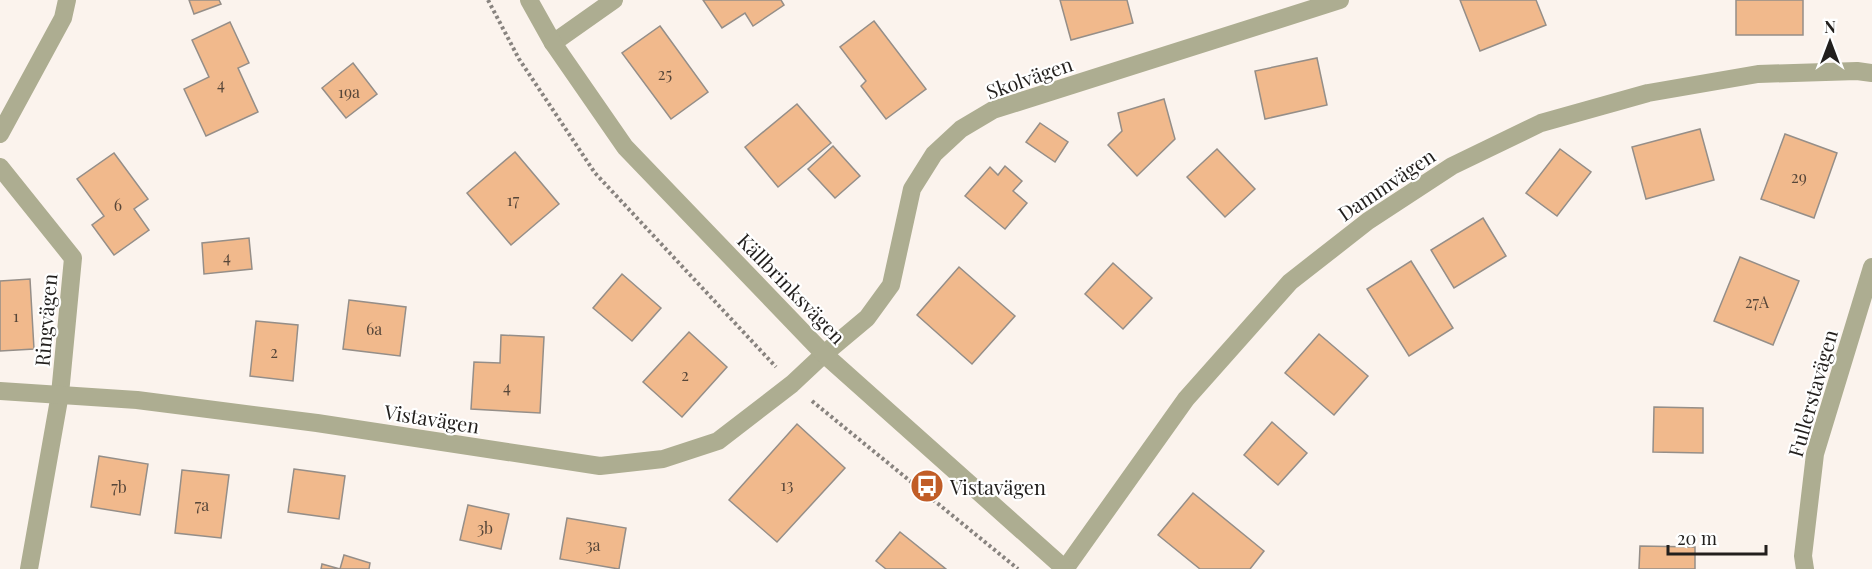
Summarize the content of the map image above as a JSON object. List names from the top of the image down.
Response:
{
  "streets": {
    "street": [
      "Skolvägen",
      "Dammvägen",
      "Källbrinksvägen",
      "Ringvägen",
      "Fullerstavägen",
      "Vistavägen"
    ]
  },
  "crossings": [
    ["Skolvägen", "Källbrinksvägen"],
    ["Skolvägen", "Vistavägen"],
    ["Dammvägen", "Källbrinksvägen"],
    ["Källbrinksvägen", "Vistavägen"],
    ["Ringvägen", "Vistavägen"]
  ],
  "places": {
    "bus stop": ["Vistavägen"]
  },
  "house_numbers": [
    "25",
    "4",
    "19a",
    "29",
    "17",
    "6",
    "4",
    "27A",
    "1",
    "6a",
    "2",
    "2",
    "4",
    "13",
    "7b",
    "7a",
    "3b",
    "3a"
  ],
  "scale_bar": "20 m",
  "north": "top"
}
